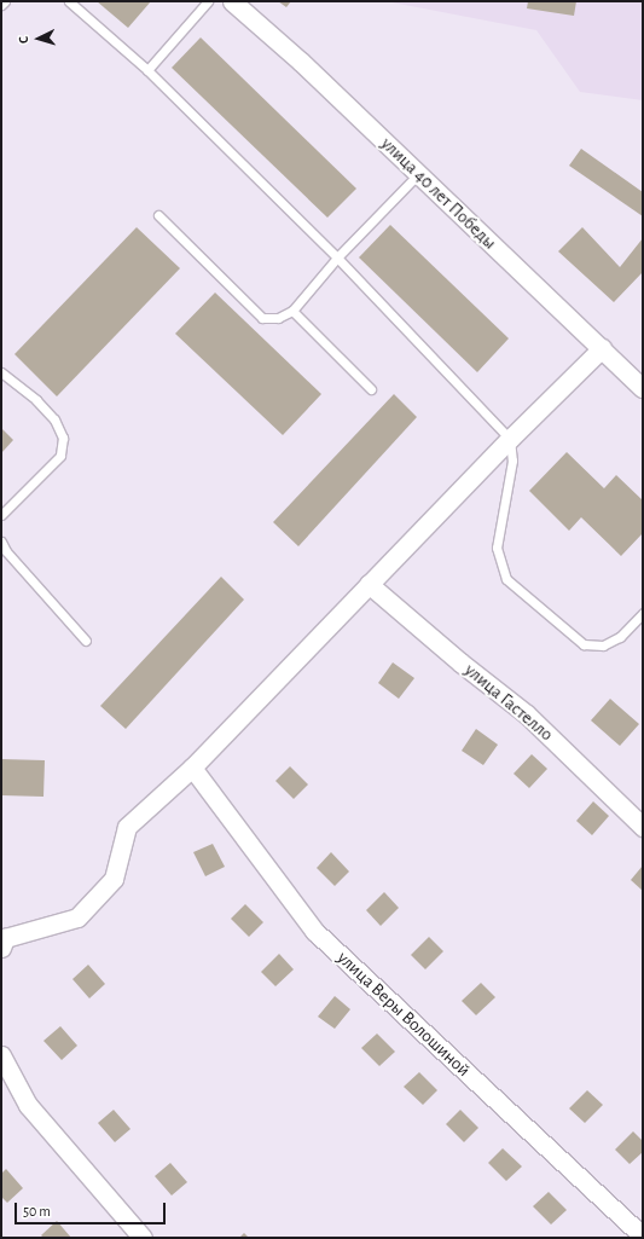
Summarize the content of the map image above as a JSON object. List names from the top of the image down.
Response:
{
  "streets": {
    "street": ["улица 40 лет Победы", "улица Гастелло", "улица Веры Волошиной"]
  },
  "scale_bar": "50 m",
  "north": "left"
}
